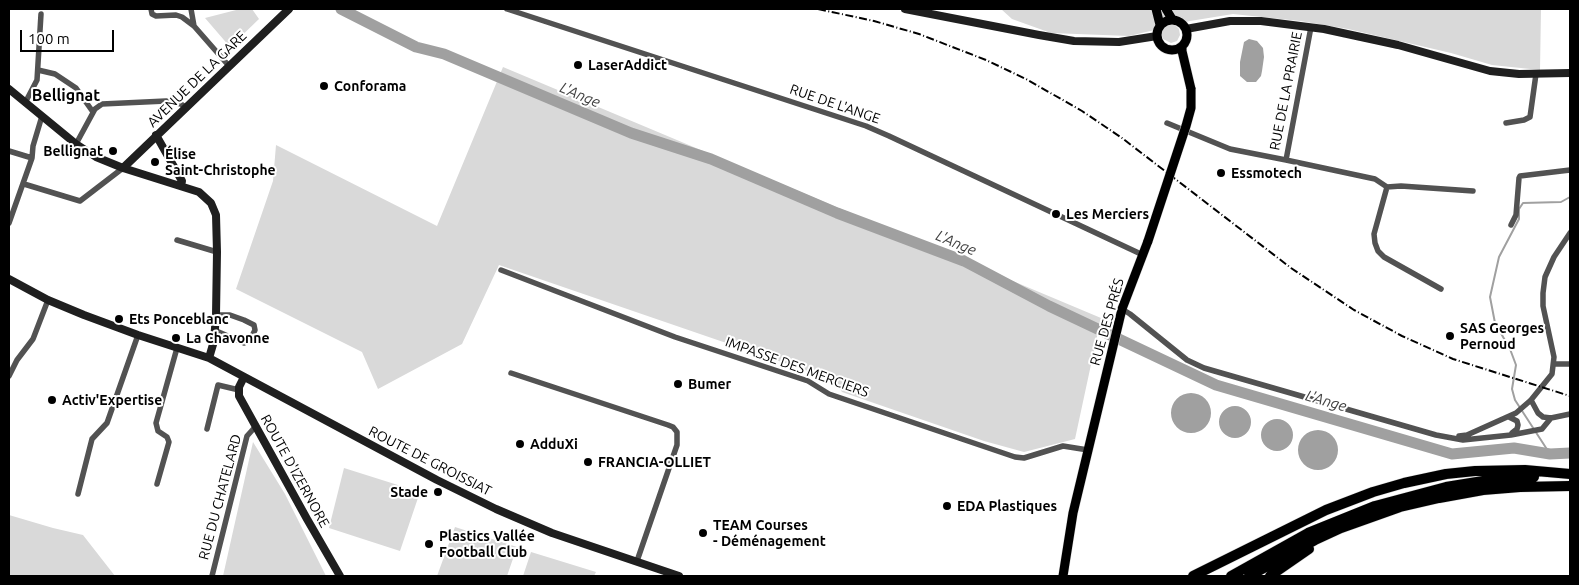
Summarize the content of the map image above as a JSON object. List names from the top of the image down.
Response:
{
  "streets": {
    "main road": [
      "AVENUE DE LA GARE",
      "RUE DES PRÉS",
      "ROUTE DE GROISSIAT",
      "ROUTE D'IZERNORE"
    ],
    "street": [
      "RUE DE LA PRAIRIE",
      "RUE DE L'ANGE",
      "IMPASSE DES MERCIERS",
      "RUE DU CHATELARD"
    ]
  },
  "crossings": [
    ["RUE DE L'ANGE", "RUE DES PRÉS"],
    ["RUE DES PRÉS", "IMPASSE DES MERCIERS"],
    ["ROUTE D'IZERNORE", "RUE DU CHATELARD"]
  ],
  "districts": ["Bellignat"],
  "water": ["L'Ange"],
  "places": [
    "LaserAddict",
    "Conforama",
    "Bellignat",
    "Élise Saint-Christophe",
    "Essmotech",
    "Les Merciers",
    "Ets Ponceblanc",
    "SAS Georges Pernoud",
    "La Chavonne",
    "Bumer",
    "Activ'Expertise",
    "AdduXi",
    "FRANCIA-OLLIET",
    "Stade",
    "EDA Plastiques",
    "TEAM Courses - Déménagement",
    "Plastics Vallée Football Club"
  ],
  "scale_bar": "100 m"
}
